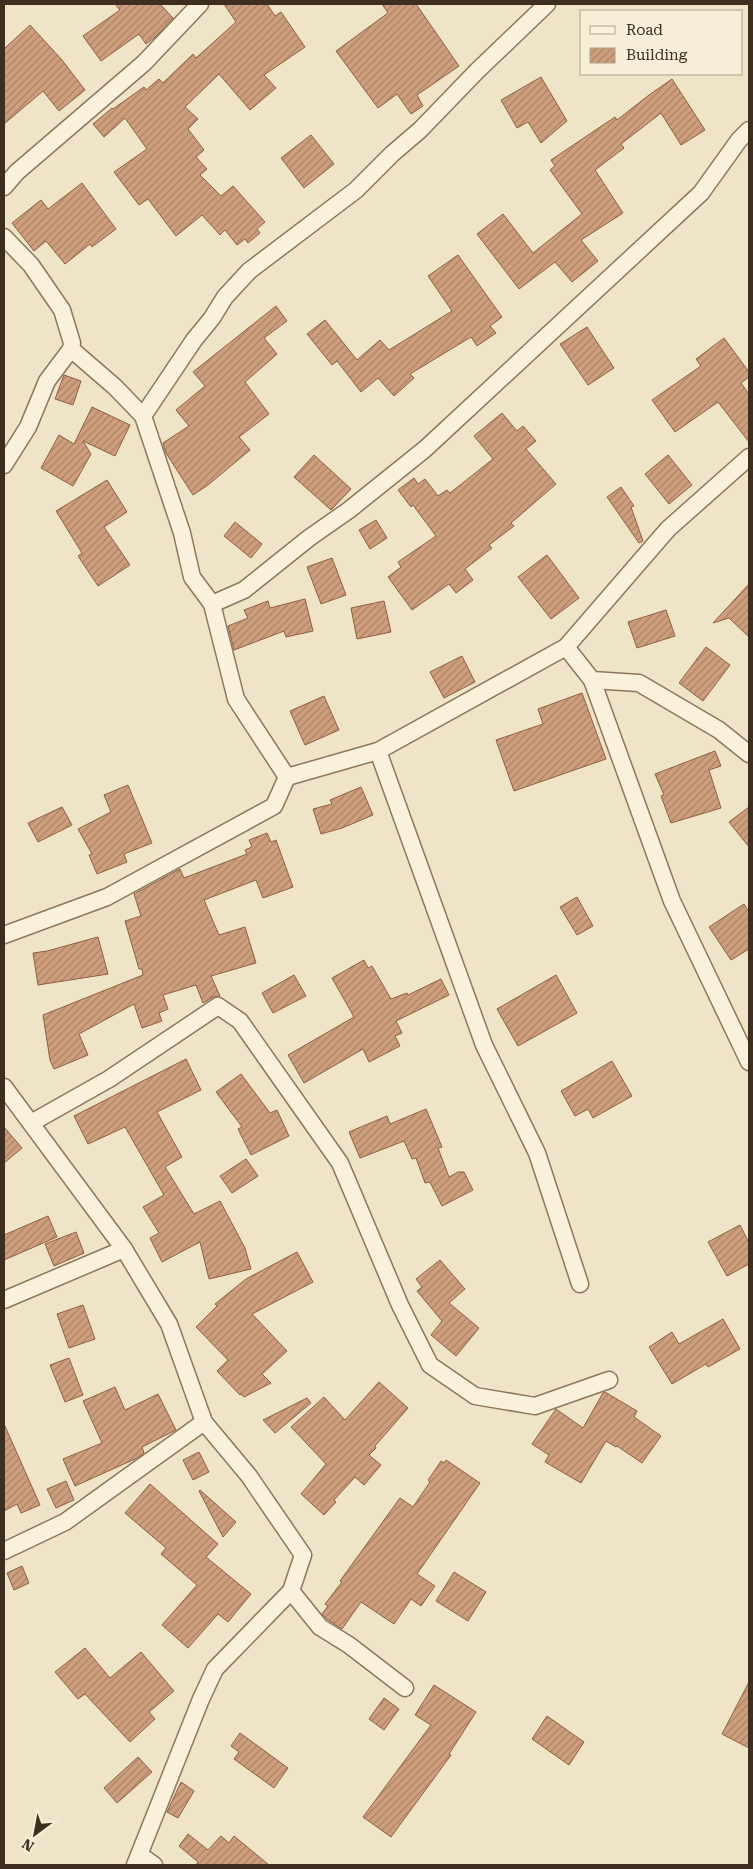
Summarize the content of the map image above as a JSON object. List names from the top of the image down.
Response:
{
  "legend": ["Road", "Building"],
  "north": "bottom left"
}
